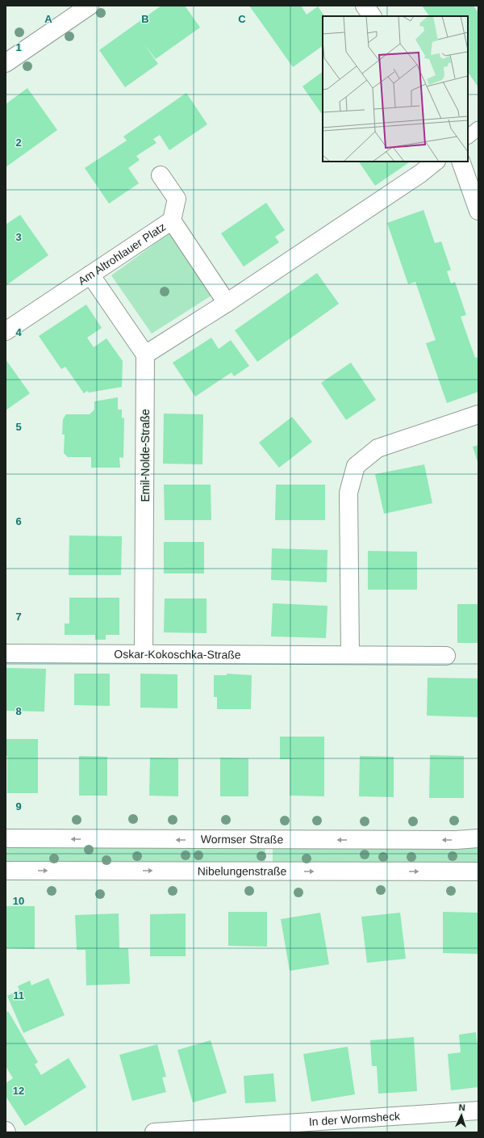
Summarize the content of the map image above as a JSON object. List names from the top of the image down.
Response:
{
  "streets": {
    "street": [
      "Am Altrohlauer Platz",
      "Emil-Nolde-Straße",
      "Oskar-Kokoschka-Straße",
      "Wormser Straße",
      "Nibelungenstraße",
      "In der Wormsheck"
    ]
  },
  "crossings": [
    ["Emil-Nolde-Straße", "Oskar-Kokoschka-Straße"]
  ],
  "one_way": ["Wormser Straße", "Nibelungenstraße"],
  "north": "top",
  "grid": {
    "columns": ["A", "B", "C"],
    "rows": [
      "1",
      "2",
      "3",
      "4",
      "5",
      "6",
      "7",
      "8",
      "9",
      "10",
      "11",
      "12"
    ]
  }
}
